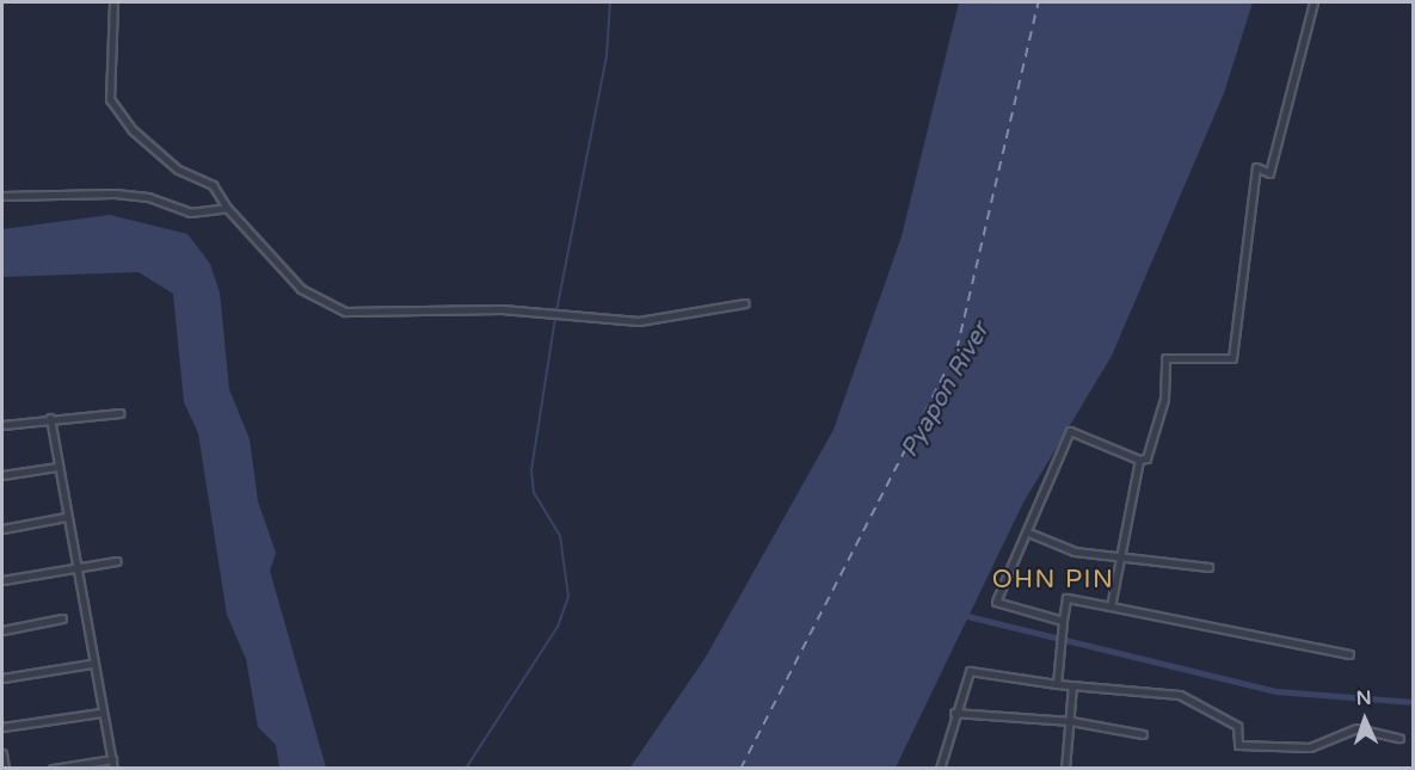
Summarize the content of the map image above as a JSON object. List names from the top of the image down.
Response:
{
  "districts": ["OHN PIN"],
  "water": ["Pyapon River"],
  "north": "top"
}
